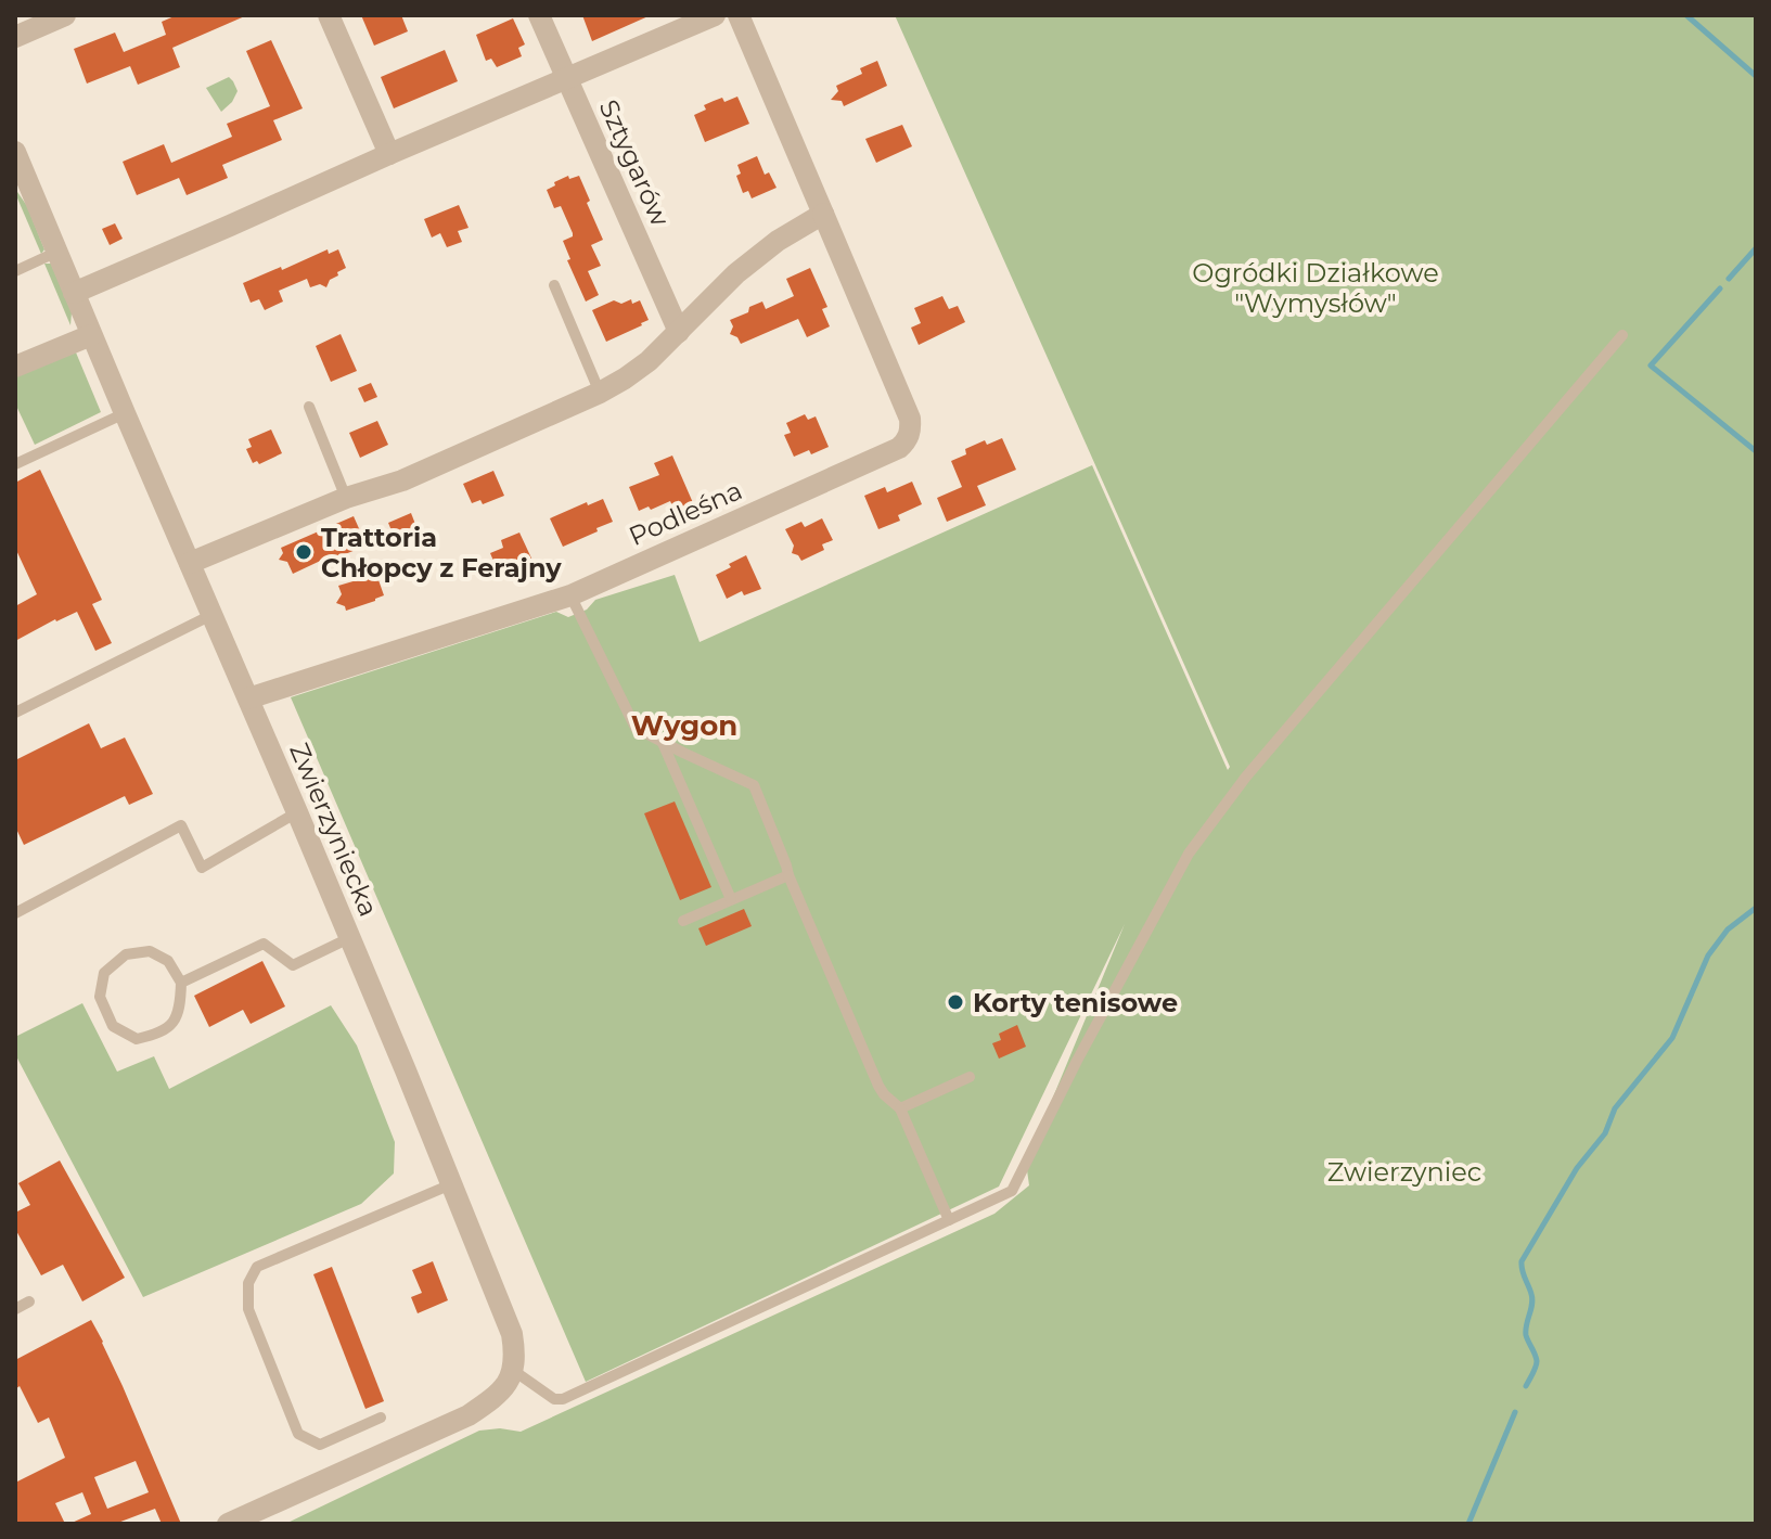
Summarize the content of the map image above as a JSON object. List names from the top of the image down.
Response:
{
  "streets": {
    "street": ["Sztygarów", "Podleśna", "Zwierzyniecka"]
  },
  "crossings": [
    ["Podleśna", "Zwierzyniecka"]
  ],
  "districts": ["Wygon"],
  "parks": ["Ogródki Działkowe \"Wymysłów\"", "Zwierzyniec"],
  "places": ["Trattoria Chłopcy z Ferajny", "Korty tenisowe"]
}
